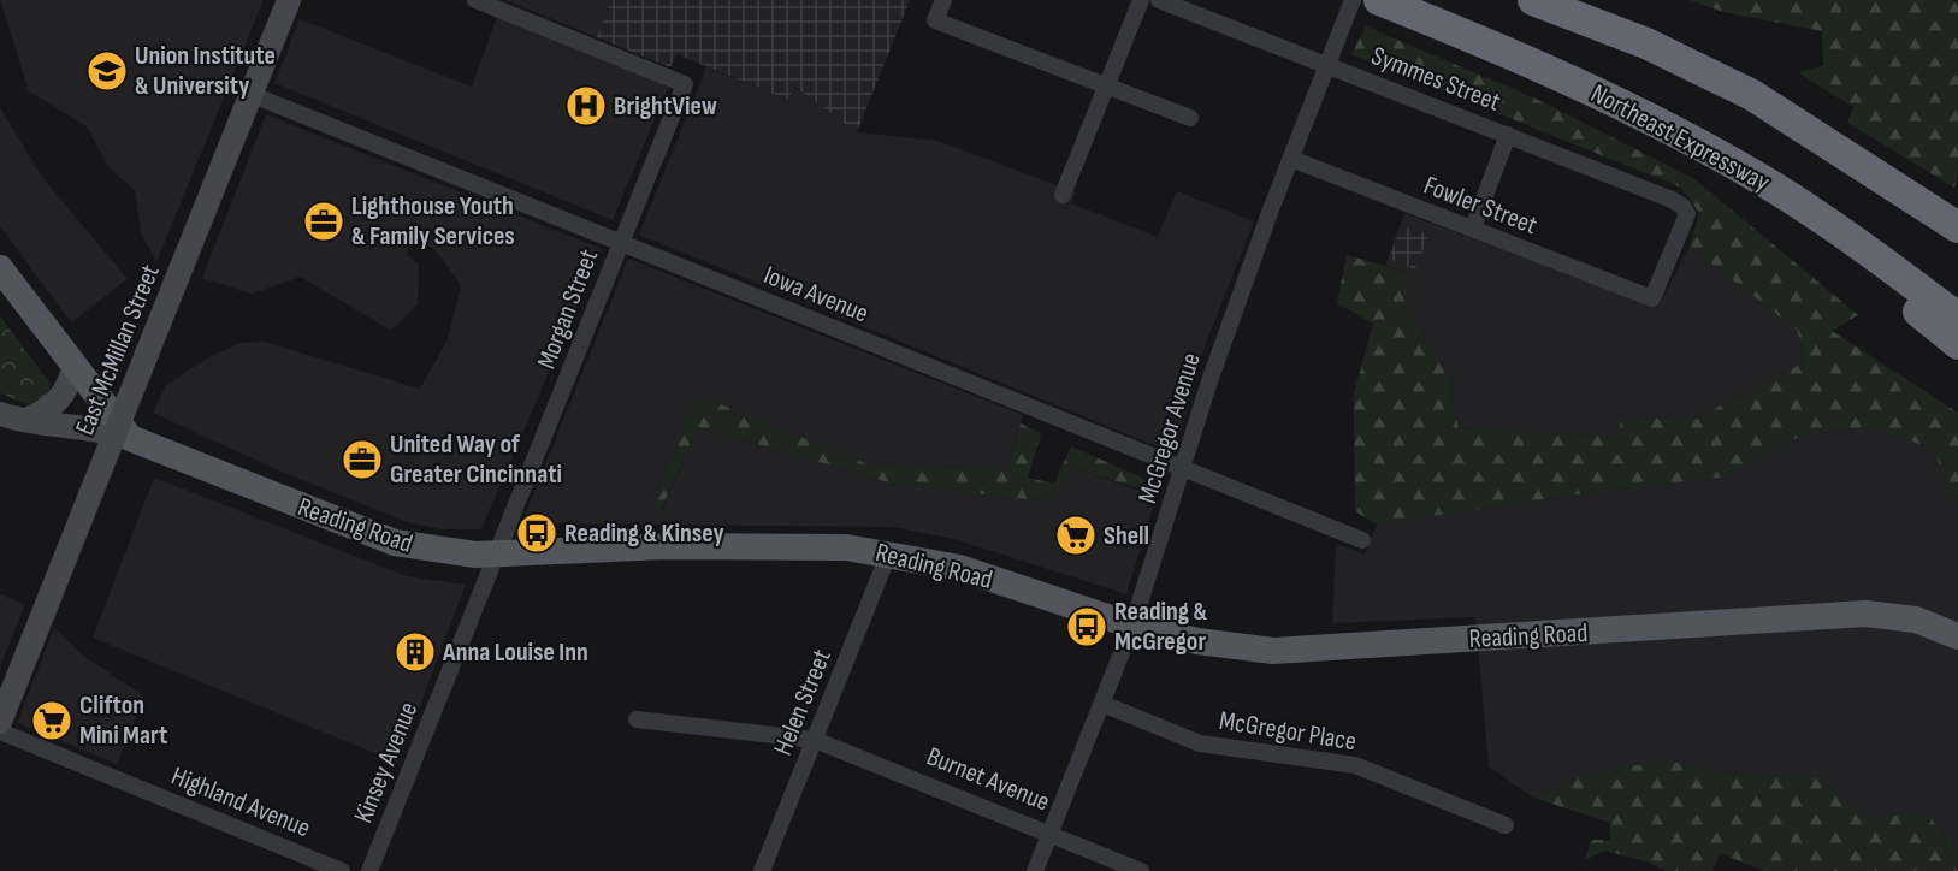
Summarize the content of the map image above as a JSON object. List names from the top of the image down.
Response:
{
  "streets": {
    "highway": ["Northeast Expressway"],
    "main road": ["East McMillan Street", "Reading Road"],
    "street": [
      "Symmes Street",
      "Fowler Street",
      "Iowa Avenue",
      "Morgan Street",
      "McGregor Avenue",
      "Helen Street",
      "McGregor Place",
      "Kinsey Avenue",
      "Burnet Avenue",
      "Highland Avenue"
    ]
  },
  "crossings": [
    ["Symmes Street", "Fowler Street"],
    ["Symmes Street", "McGregor Avenue"],
    ["Fowler Street", "McGregor Avenue"],
    ["Iowa Avenue", "Morgan Street"],
    ["Iowa Avenue", "East McMillan Street"],
    ["Iowa Avenue", "McGregor Avenue"],
    ["Morgan Street", "Reading Road"],
    ["Morgan Street", "Kinsey Avenue"],
    ["McGregor Avenue", "Reading Road"],
    ["McGregor Avenue", "McGregor Place"],
    ["McGregor Avenue", "Burnet Avenue"],
    ["Reading Road", "Helen Street"],
    ["Reading Road", "Kinsey Avenue"],
    ["Helen Street", "Burnet Avenue"]
  ],
  "places": {
    "school or university": ["Union Institute & University"],
    "hospital": ["BrightView"],
    "office": ["Lighthouse Youth & Family Services", "United Way of Greater Cincinnati"],
    "bus stop": ["Reading & Kinsey", "Reading & McGregor"],
    "supermarket": ["Shell", "Clifton Mini Mart"],
    "building": ["Anna Louise Inn"]
  }
}
